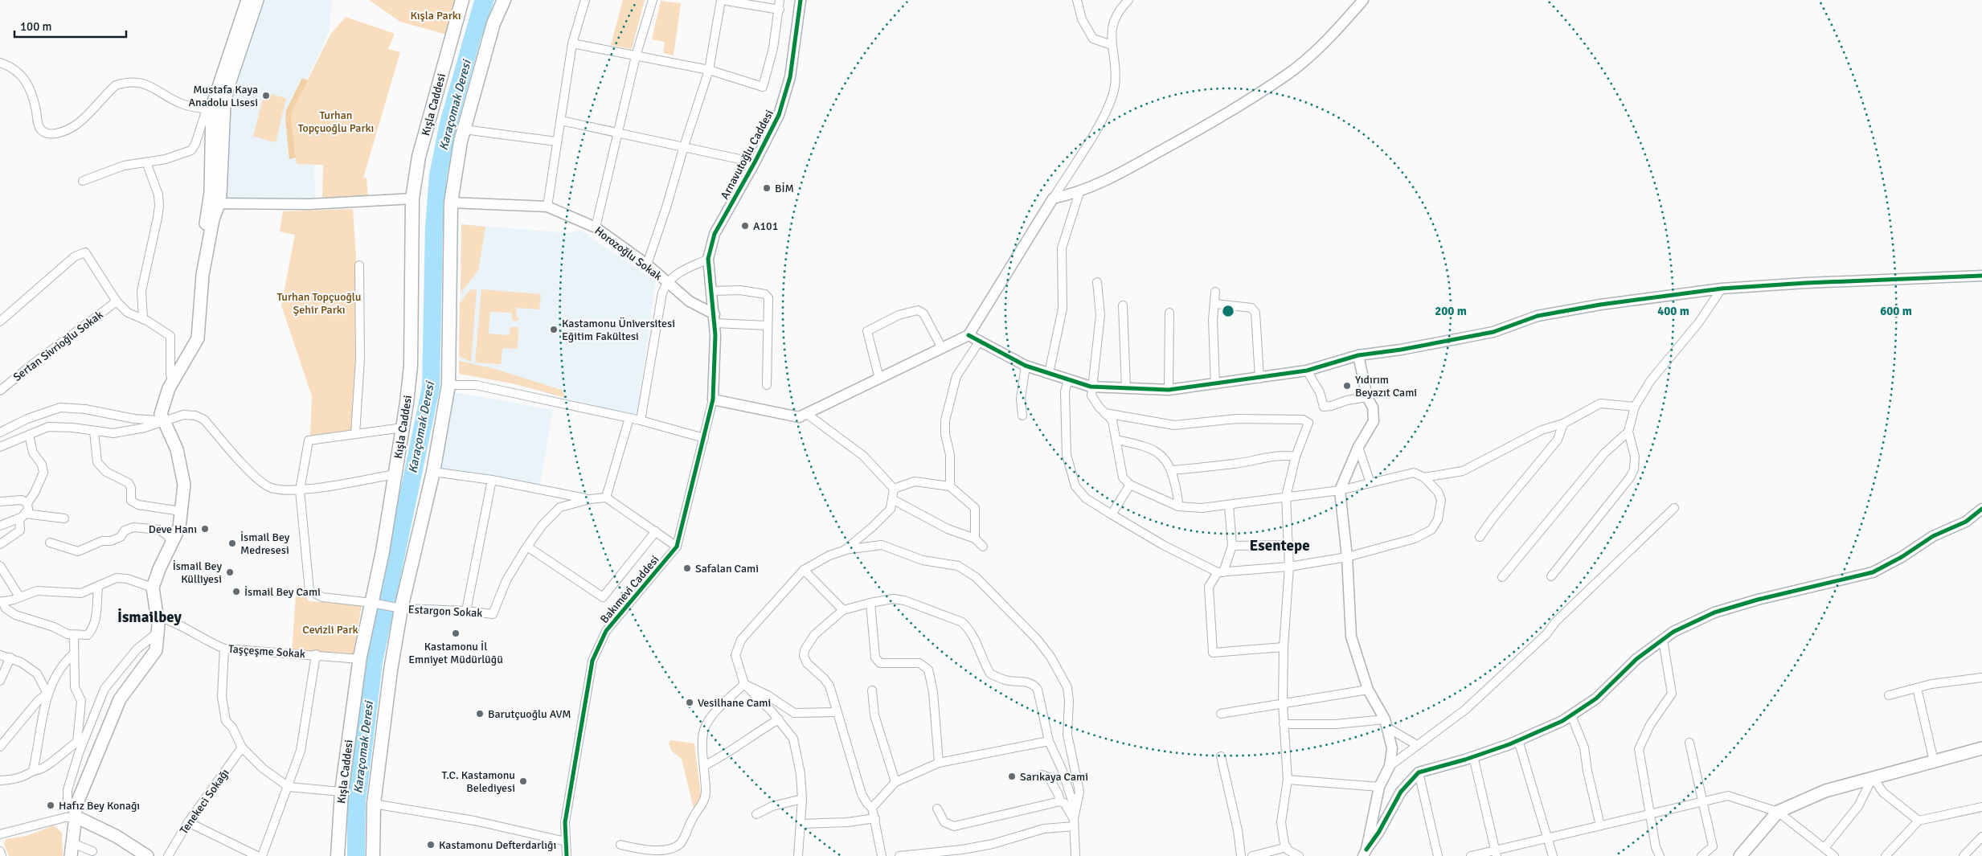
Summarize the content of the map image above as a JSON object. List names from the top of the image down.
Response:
{
  "streets": {
    "main road": ["Kışla Caddesi"],
    "street": [
      "Arnavutoğlu Caddesi",
      "Horozoğlu Sokak",
      "Sertan Sivrioğlu Sokak",
      "Bakımevi Caddesi",
      "Estargon Sokak",
      "Taşçeşme Sokak",
      "Tenekeci Sokağı"
    ]
  },
  "crossings": [
    ["Kışla Caddesi", "Estargon Sokak"],
    ["Kışla Caddesi", "Taşçeşme Sokak"],
    ["Arnavutoğlu Caddesi", "Horozoğlu Sokak"]
  ],
  "districts": ["Esentepe", "İsmailbey"],
  "water": ["Karaçomak Deresi"],
  "parks": [
    "Kışla Parkı",
    "Turhan Topçuoğlu Parkı",
    "Turhan Topçuoğlu Şehir Parkı",
    "Cevizli Park"
  ],
  "places": [
    "Mustafa Kaya Anadolu Lisesi",
    "BİM",
    "A101",
    "Kastamonu Üniversitesi Eğitim Fakültesi",
    "Yıdırım Beyazıt Cami",
    "Deve Hanı",
    "İsmail Bey Medresesi",
    "Safalan Cami",
    "İsmail Bey Külliyesi",
    "İsmail Bey Cami",
    "Kastamonu İl Emniyet Müdürlüğü",
    "Vesilhane Cami",
    "Barutçuoğlu AVM",
    "Sarıkaya Cami",
    "T.C. Kastamonu Belediyesi",
    "Hafız Bey Konağı",
    "Kastamonu Defterdarlığı"
  ],
  "scale_bar": "100 m",
  "rings": ["200 m", "400 m", "600 m"]
}
